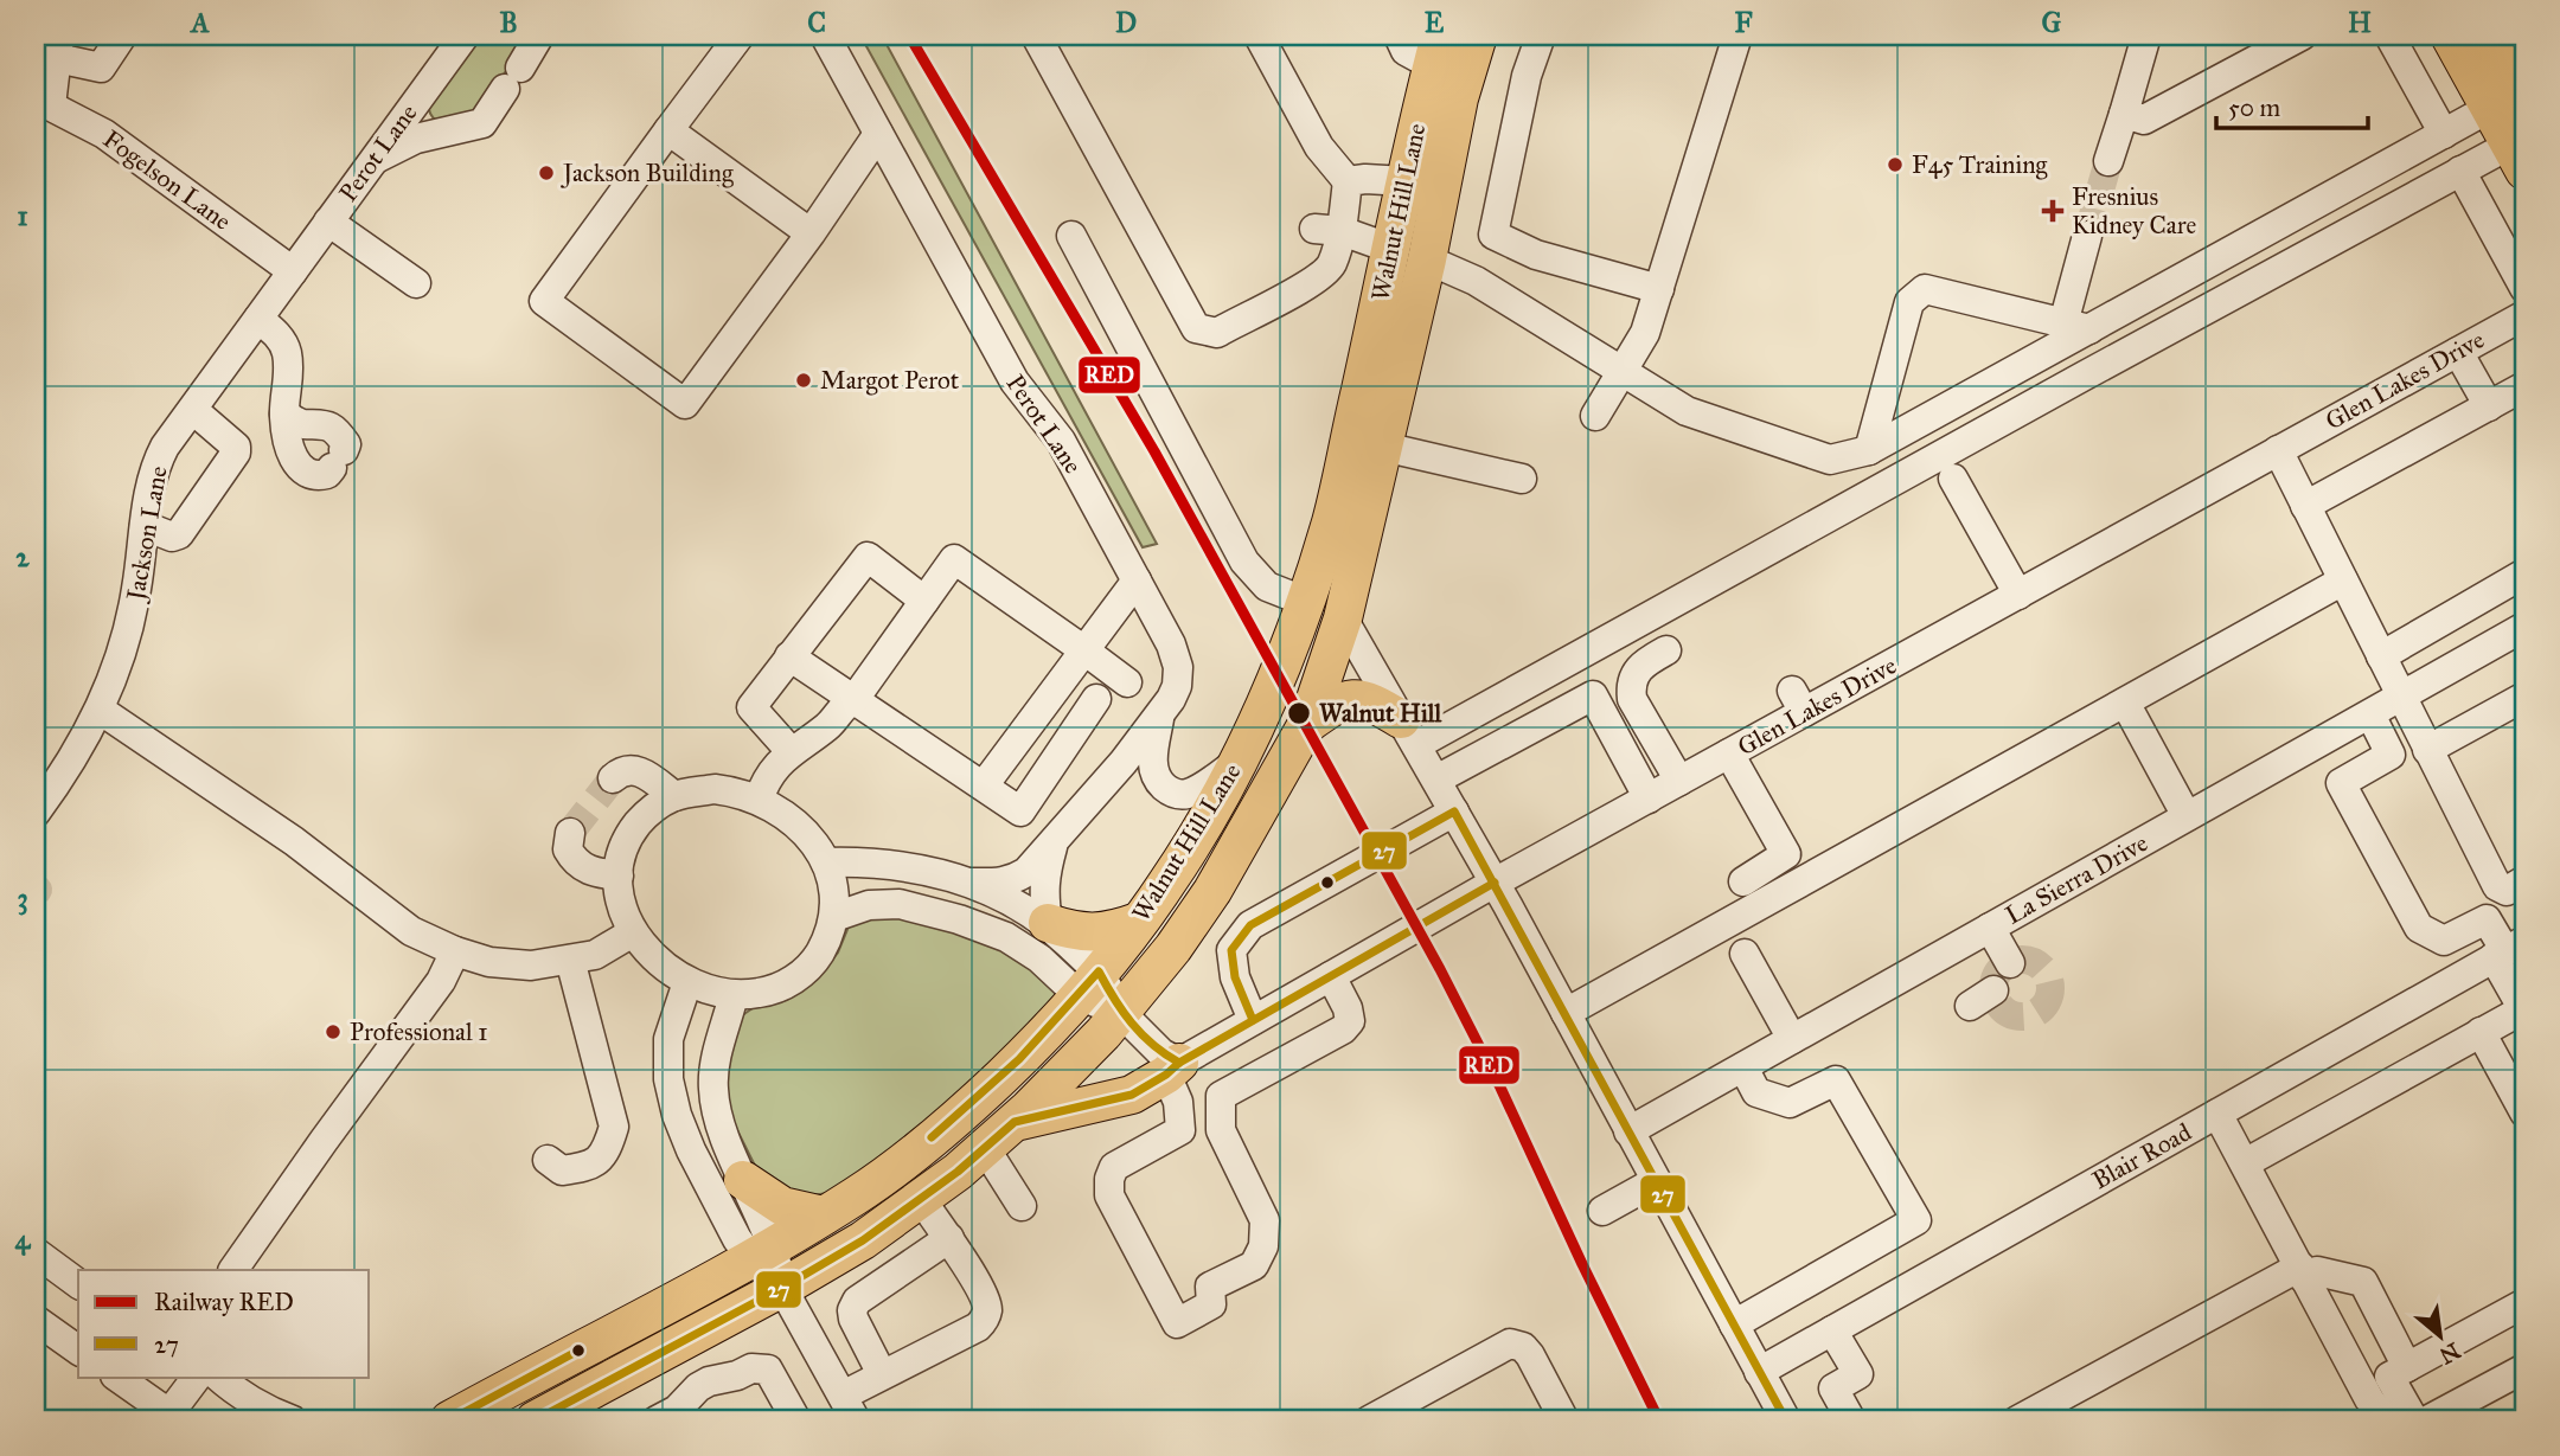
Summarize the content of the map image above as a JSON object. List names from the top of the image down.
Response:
{
  "streets": {
    "main road": ["Walnut Hill Lane"],
    "street": [
      "Perot Lane",
      "Fogelson Lane",
      "Glen Lakes Drive",
      "Jackson Lane",
      "La Sierra Drive",
      "Blair Road"
    ]
  },
  "crossings": [
    ["Perot Lane", "Fogelson Lane"],
    ["Perot Lane", "Jackson Lane"],
    ["Fogelson Lane", "Jackson Lane"]
  ],
  "places": {
    "other": [
      "F45 Training",
      "Jackson Building",
      "Margot Perot",
      "Walnut Hill",
      "Professional 1"
    ],
    "health": ["Fresnius Kidney Care"]
  },
  "lines": ["rail line RED", "transit line 27"],
  "legend": ["Railway RED", "27"],
  "scale_bar": "50 m",
  "north": "bottom right",
  "grid": {
    "columns": [
      "A",
      "B",
      "C",
      "D",
      "E",
      "F",
      "G",
      "H"
    ],
    "rows": [
      "1",
      "2",
      "3",
      "4"
    ]
  }
}
